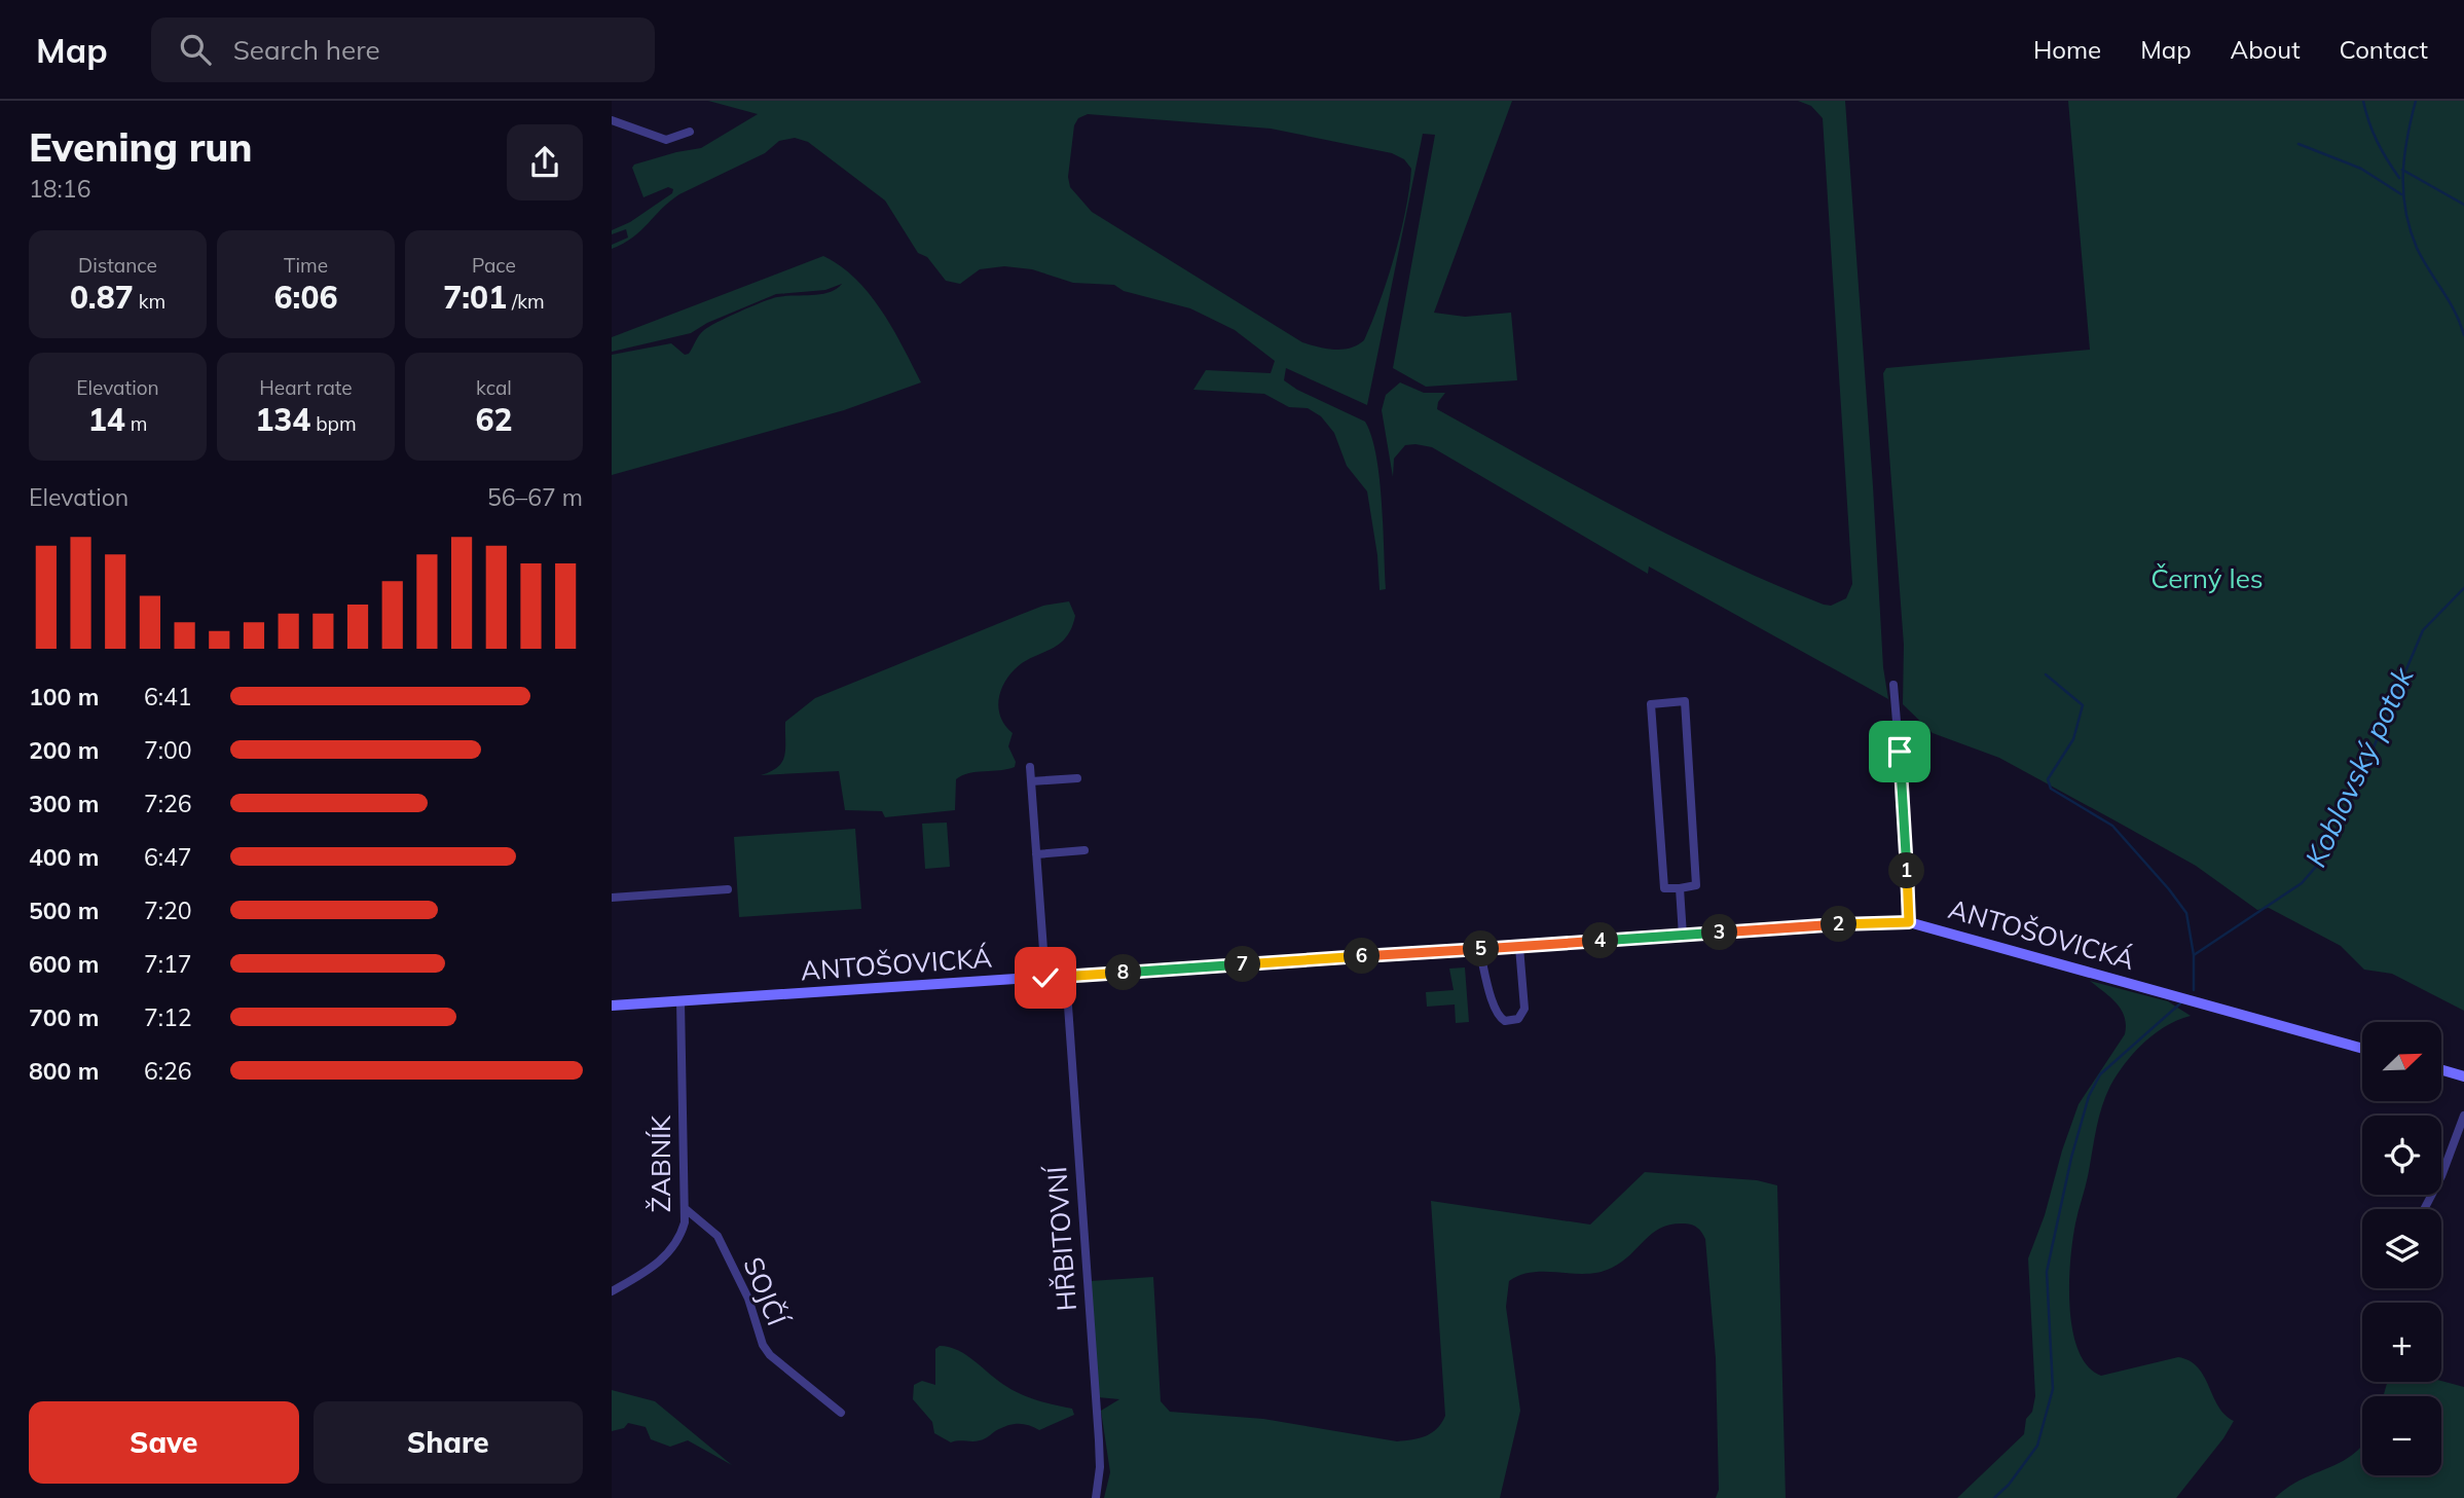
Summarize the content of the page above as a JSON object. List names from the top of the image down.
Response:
{
  "streets": {
    "street": [
      "ANTOŠOVICKÁ",
      "ŽABNÍK",
      "HŘBITOVNÍ",
      "SOJČÍ"
    ]
  },
  "crossings": [
    ["ANTOŠOVICKÁ", "ŽABNÍK"],
    ["ANTOŠOVICKÁ", "HŘBITOVNÍ"],
    ["ŽABNÍK", "SOJČÍ"]
  ],
  "water": ["Koblovský potok"],
  "parks": ["Černý les"],
  "north": "top right",
  "page": {
    "header": "Map",
    "search": "Search here",
    "nav": [
      "Home",
      "Map",
      "About",
      "Contact"
    ],
    "heading": ["Evening run", "18:16"],
    "stats": [
      ["Distance", "0.87 km"],
      ["Time", "6:06"],
      ["Pace", "7:01 /km"],
      ["Elevation", "14 m"],
      ["Heart rate", "134 bpm"],
      ["kcal", "62"]
    ],
    "chart": ["Elevation", "56–67 m"],
    "list": [
      {
        "name": "100 m",
        "note": "6:41"
      },
      {
        "name": "200 m",
        "note": "7:00"
      },
      {
        "name": "300 m",
        "note": "7:26"
      },
      {
        "name": "400 m",
        "note": "6:47"
      },
      {
        "name": "500 m",
        "note": "7:20"
      },
      {
        "name": "600 m",
        "note": "7:17"
      },
      {
        "name": "700 m",
        "note": "7:12"
      },
      {
        "name": "800 m",
        "note": "6:26"
      }
    ],
    "pins": [
      "1",
      "2",
      "3",
      "4",
      "5",
      "6",
      "7",
      "8"
    ],
    "map_buttons": ["+", "−"],
    "buttons": ["Save", "Share"]
  }
}
